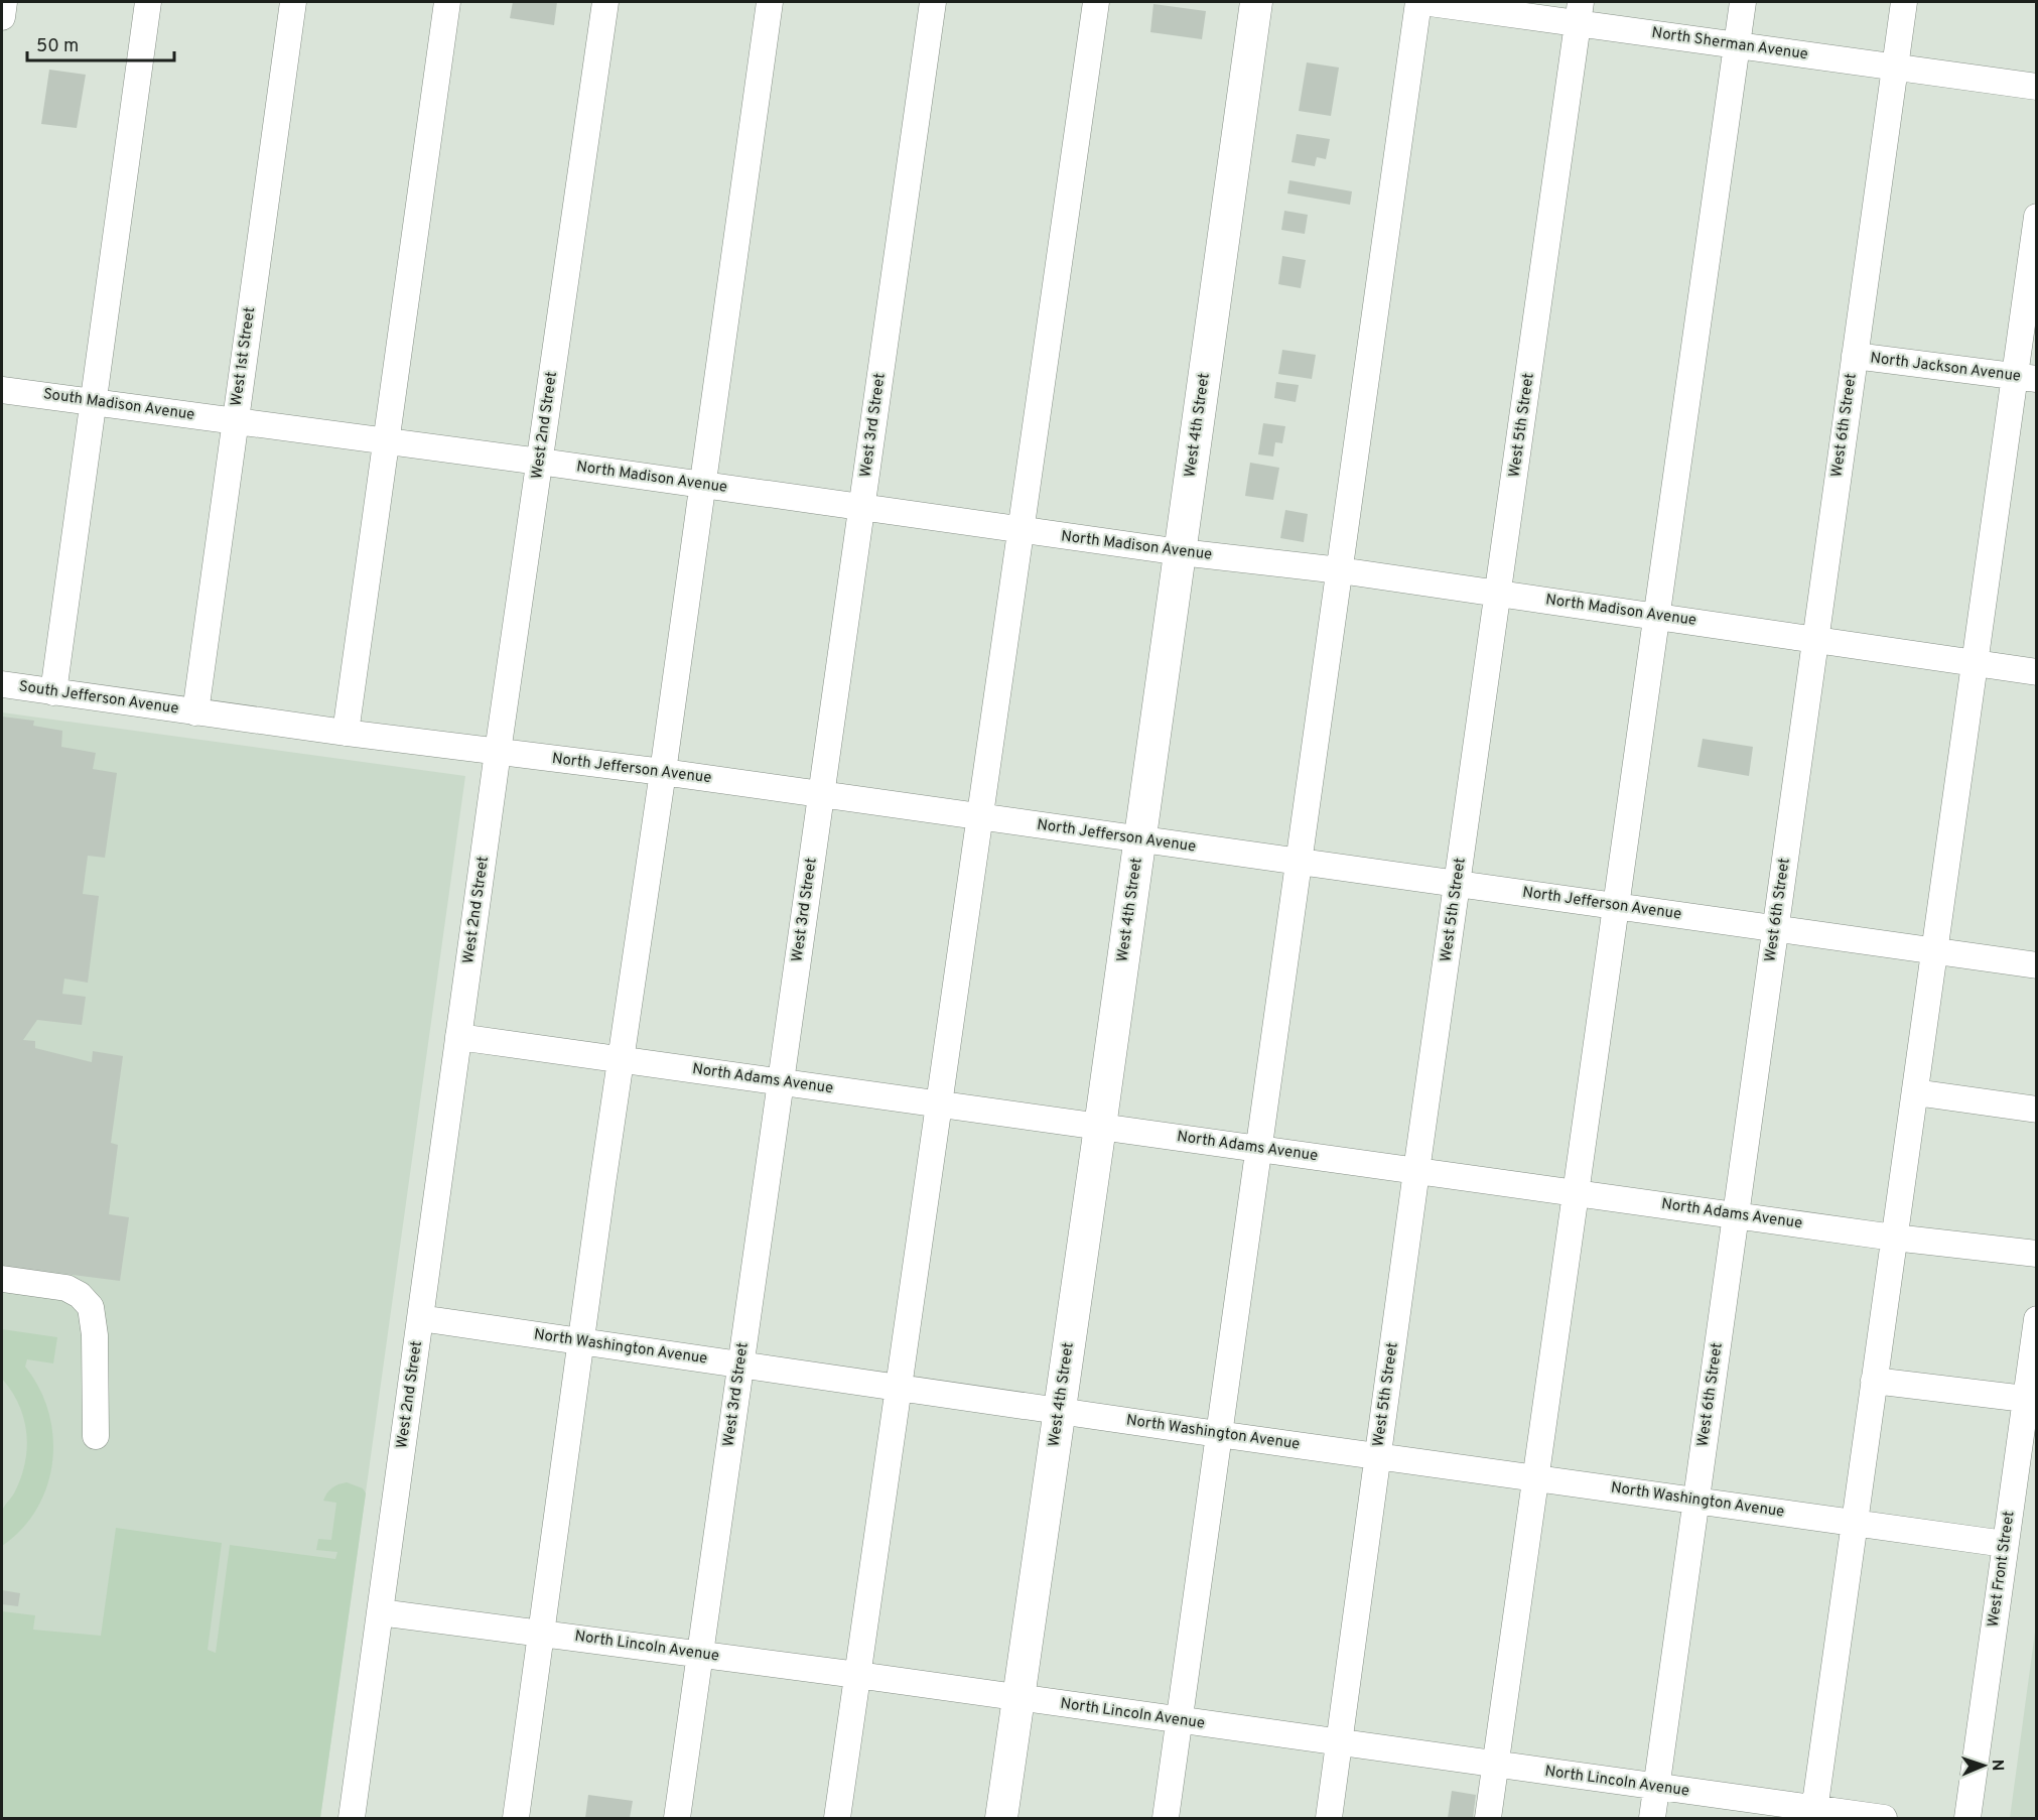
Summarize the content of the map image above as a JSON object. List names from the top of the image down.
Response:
{
  "streets": {
    "main road": ["West 4th Street"],
    "street": [
      "North Sherman Avenue",
      "West 1st Street",
      "North Jackson Avenue",
      "South Madison Avenue",
      "West 2nd Street",
      "West 3rd Street",
      "West 5th Street",
      "West 6th Street",
      "North Madison Avenue",
      "South Jefferson Avenue",
      "North Jefferson Avenue",
      "North Adams Avenue",
      "North Washington Avenue",
      "West Front Street",
      "North Lincoln Avenue"
    ]
  },
  "crossings": [
    ["North Sherman Avenue", "West 5th Street"],
    ["North Sherman Avenue", "West 6th Street"],
    ["West 1st Street", "South Madison Avenue"],
    ["West 1st Street", "North Madison Avenue"],
    ["West 1st Street", "South Jefferson Avenue"],
    ["West 1st Street", "North Jefferson Avenue"],
    ["North Jackson Avenue", "West 6th Street"],
    ["South Madison Avenue", "North Madison Avenue"],
    ["West 2nd Street", "North Madison Avenue"],
    ["West 2nd Street", "North Jefferson Avenue"],
    ["West 2nd Street", "North Adams Avenue"],
    ["West 2nd Street", "North Washington Avenue"],
    ["West 2nd Street", "North Lincoln Avenue"],
    ["West 3rd Street", "North Madison Avenue"],
    ["West 3rd Street", "North Jefferson Avenue"],
    ["West 3rd Street", "North Adams Avenue"],
    ["West 3rd Street", "North Washington Avenue"],
    ["West 3rd Street", "North Lincoln Avenue"],
    ["West 4th Street", "North Madison Avenue"],
    ["West 4th Street", "North Jefferson Avenue"],
    ["West 4th Street", "North Adams Avenue"],
    ["West 4th Street", "North Washington Avenue"],
    ["West 4th Street", "North Lincoln Avenue"],
    ["West 5th Street", "North Madison Avenue"],
    ["West 5th Street", "North Jefferson Avenue"],
    ["West 5th Street", "North Adams Avenue"],
    ["West 5th Street", "North Washington Avenue"],
    ["West 5th Street", "North Lincoln Avenue"],
    ["West 6th Street", "North Madison Avenue"],
    ["West 6th Street", "North Jefferson Avenue"],
    ["West 6th Street", "North Adams Avenue"],
    ["West 6th Street", "North Washington Avenue"],
    ["West 6th Street", "North Lincoln Avenue"],
    ["South Jefferson Avenue", "North Jefferson Avenue"],
    ["North Washington Avenue", "West Front Street"]
  ],
  "scale_bar": "50 m",
  "north": "right"
}
